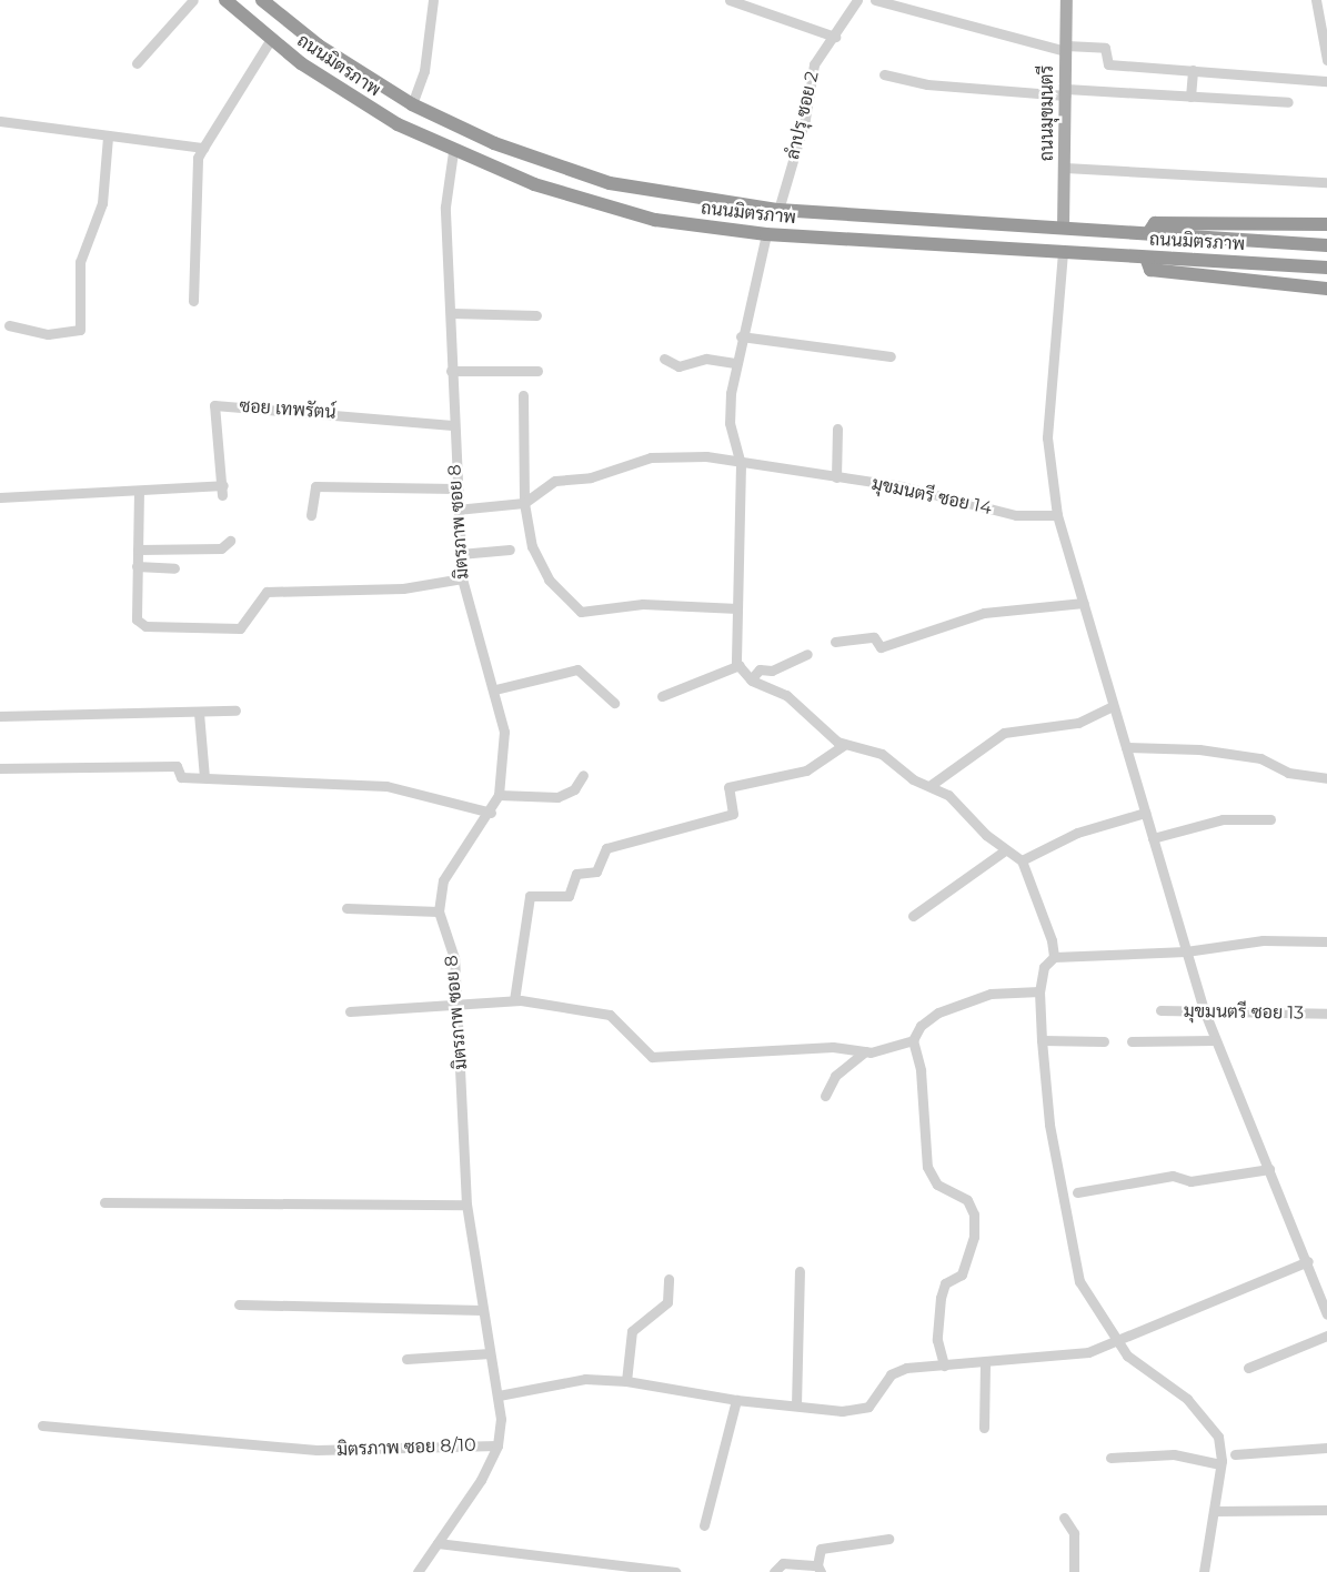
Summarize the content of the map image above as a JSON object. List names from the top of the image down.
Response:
{
  "streets": {
    "highway": ["ถนนมิตรภาพ"],
    "main road": ["ถนนมุขมนตรี"],
    "street": [
      "ลำปรุ ซอย 2",
      "ซอย เทพรัตน์",
      "มุขมนตรี ซอย 14",
      "มิตรภาพ ซอย 8",
      "มุขมนตรี ซอย 13",
      "มิตรภาพ ซอย 8/10"
    ]
  },
  "crossings": [
    ["ถนนมิตรภาพ", "ถนนมุขมนตรี"],
    ["ถนนมิตรภาพ", "ลำปรุ ซอย 2"],
    ["ถนนมิตรภาพ", "มิตรภาพ ซอย 8"],
    ["ซอย เทพรัตน์", "มิตรภาพ ซอย 8"],
    ["มิตรภาพ ซอย 8", "มิตรภาพ ซอย 8/10"]
  ]
}
